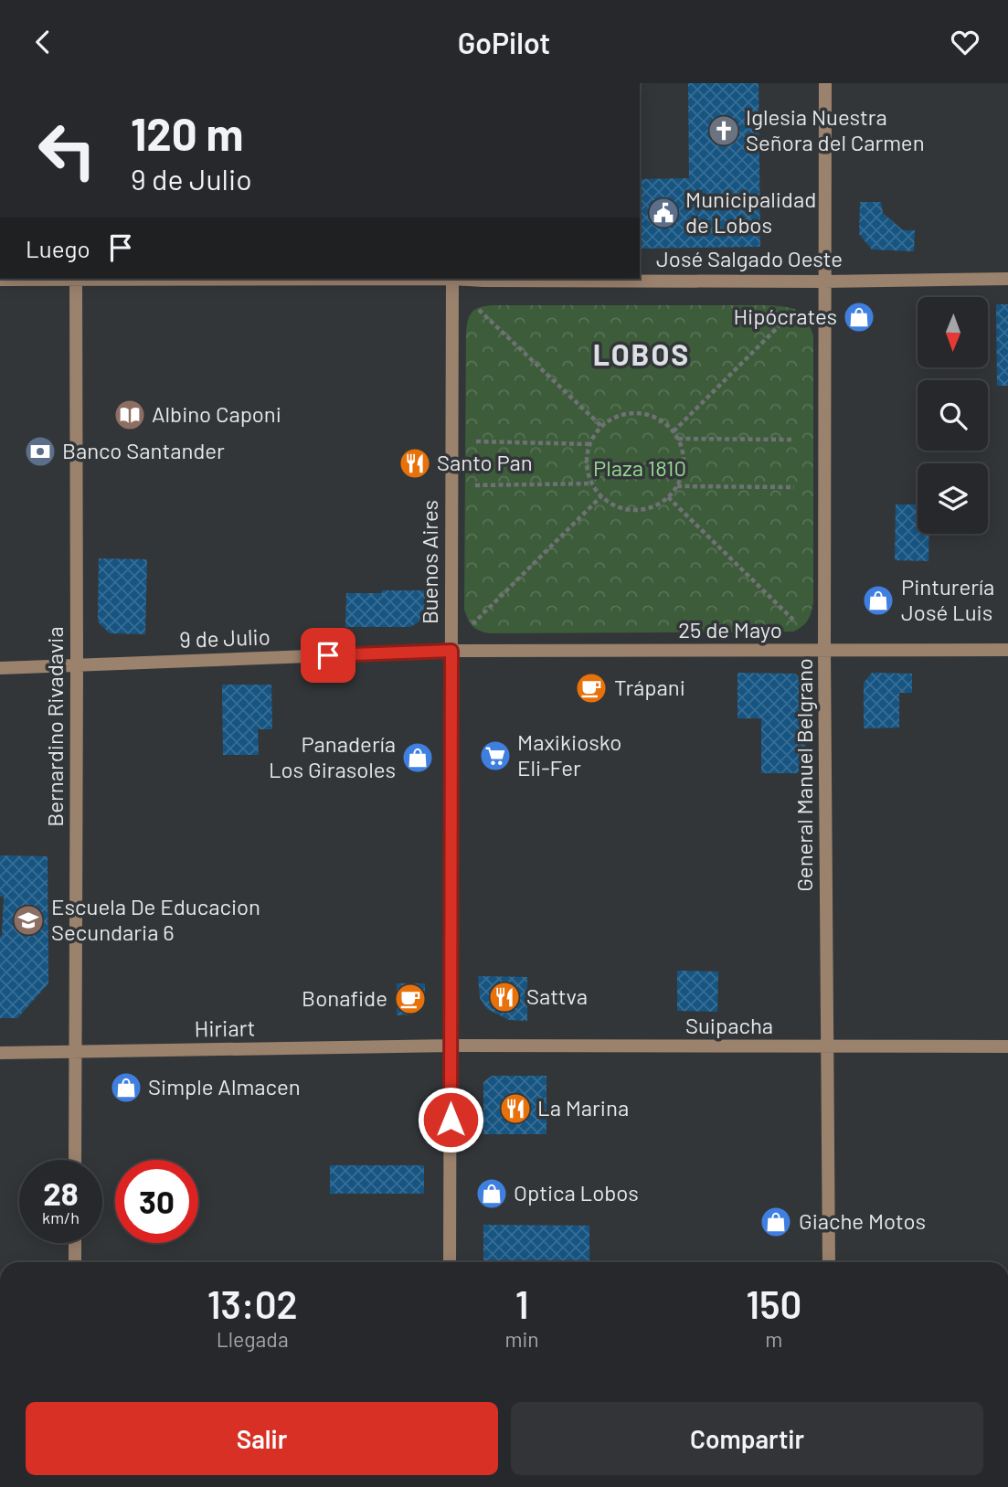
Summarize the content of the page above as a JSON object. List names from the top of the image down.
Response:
{
  "streets": {
    "street": [
      "José Salgado Oeste",
      "Buenos Aires",
      "25 de Mayo",
      "9 de Julio",
      "Bernardino Rivadavia",
      "General Manuel Belgrano",
      "Suipacha",
      "Hiriart"
    ]
  },
  "crossings": [
    ["José Salgado Oeste", "Bernardino Rivadavia"],
    ["José Salgado Oeste", "General Manuel Belgrano"],
    ["Buenos Aires", "25 de Mayo"],
    ["Buenos Aires", "9 de Julio"],
    ["Buenos Aires", "Suipacha"],
    ["Buenos Aires", "Hiriart"],
    ["25 de Mayo", "9 de Julio"],
    ["25 de Mayo", "General Manuel Belgrano"],
    ["9 de Julio", "Bernardino Rivadavia"],
    ["Bernardino Rivadavia", "Hiriart"],
    ["General Manuel Belgrano", "Suipacha"],
    ["Suipacha", "Hiriart"]
  ],
  "districts": ["LOBOS"],
  "parks": ["Plaza 1810"],
  "places": {
    "church": ["Iglesia Nuestra Señora del Carmen"],
    "public building": ["Municipalidad de Lobos"],
    "shop": [
      "Hipócrates",
      "Pinturería José Luis",
      "Panadería Los Girasoles",
      "Simple Almacen",
      "Optica Lobos",
      "Giache Motos"
    ],
    "library": ["Albino Caponi"],
    "bank": ["Banco Santander"],
    "restaurant": ["Santo Pan", "Sattva", "La Marina"],
    "cafe": ["Trápani", "Bonafide"],
    "supermarket": ["Maxikiosko Eli-Fer"],
    "school or university": ["Escuela De Educacion Secundaria 6"]
  },
  "north": "bottom",
  "page": {
    "header": "GoPilot",
    "turn": ["120 m", "9 de Julio"],
    "then": "Luego",
    "speed": "28 km/h",
    "limit": "30",
    "eta": [
      "13:02",
      "Llegada",
      "1",
      "min",
      "150",
      "m"
    ],
    "buttons": ["Salir", "Compartir"]
  }
}
